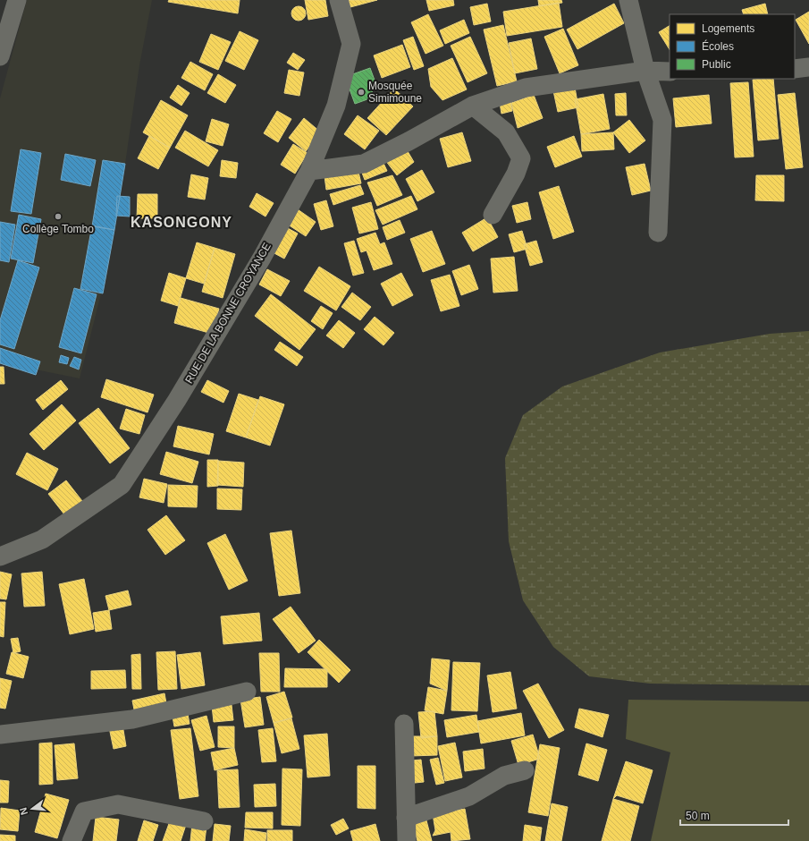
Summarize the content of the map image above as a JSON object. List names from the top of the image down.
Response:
{
  "streets": {
    "street": ["RUE DE LA BONNE CROYANCE"]
  },
  "districts": ["KASONGONY"],
  "places": ["Mosquée Simimoune", "Collège Tombo"],
  "legend": ["Logements", "Écoles", "Public"],
  "scale_bar": "50 m",
  "north": "left"
}
